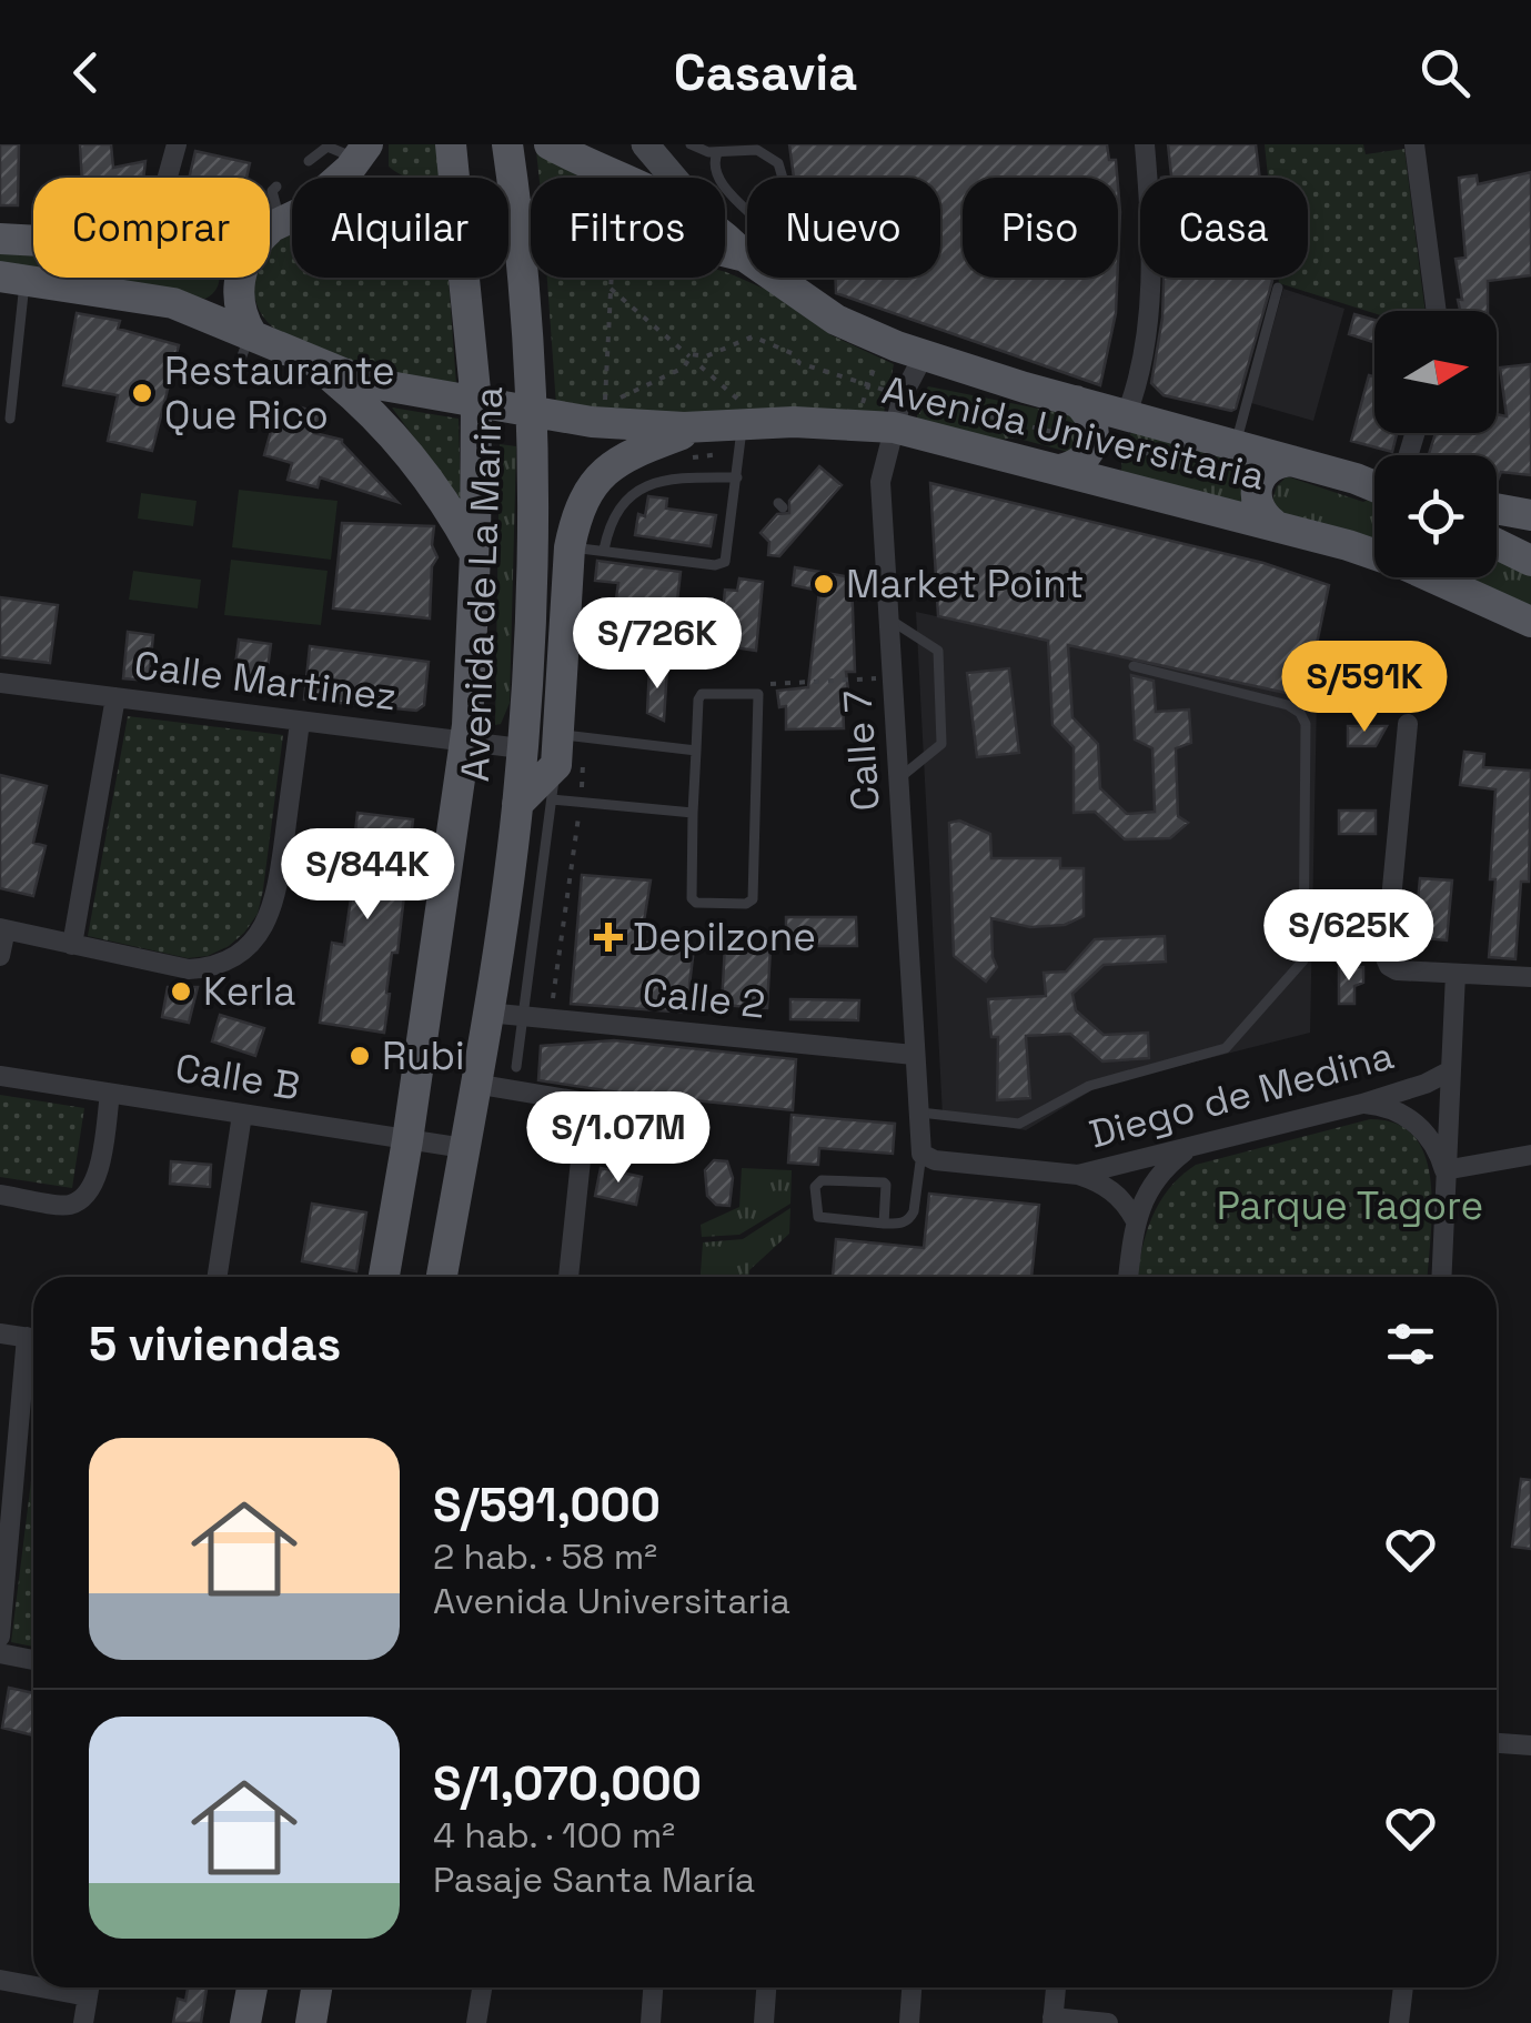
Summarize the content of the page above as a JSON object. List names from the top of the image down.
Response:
{
  "streets": {
    "main road": ["Avenida Universitaria", "Avenida de La Marina"],
    "street": [
      "Calle Martinez",
      "Calle 7",
      "Calle 2",
      "Calle B",
      "Diego de Medina"
    ]
  },
  "crossings": [
    ["Avenida Universitaria", "Avenida de La Marina"],
    ["Avenida Universitaria", "Calle 7"],
    ["Avenida de La Marina", "Calle Martinez"],
    ["Avenida de La Marina", "Calle 2"],
    ["Avenida de La Marina", "Calle B"],
    ["Calle 7", "Calle 2"],
    ["Calle 7", "Diego de Medina"]
  ],
  "parks": ["Parque Tagore"],
  "places": {
    "other": [
      "Restaurante Que Rico",
      "Market Point",
      "Kerla",
      "Rubi"
    ],
    "health": ["Depilzone"]
  },
  "north": "right",
  "page": {
    "header": "Casavia",
    "chip": [
      "Comprar",
      "Alquilar",
      "Filtros",
      "Nuevo",
      "Piso",
      "Casa"
    ],
    "price": [
      "S/726K",
      "S/591K",
      "S/844K",
      "S/625K",
      "S/1.07M"
    ],
    "heading": "5 viviendas",
    "list": [
      {
        "name": "S/591,000",
        "note": "2 hab. · 58 m² · Avenida Universitaria"
      },
      {
        "name": "S/1,070,000",
        "note": "4 hab. · 100 m² · Pasaje Santa María"
      }
    ]
  }
}
